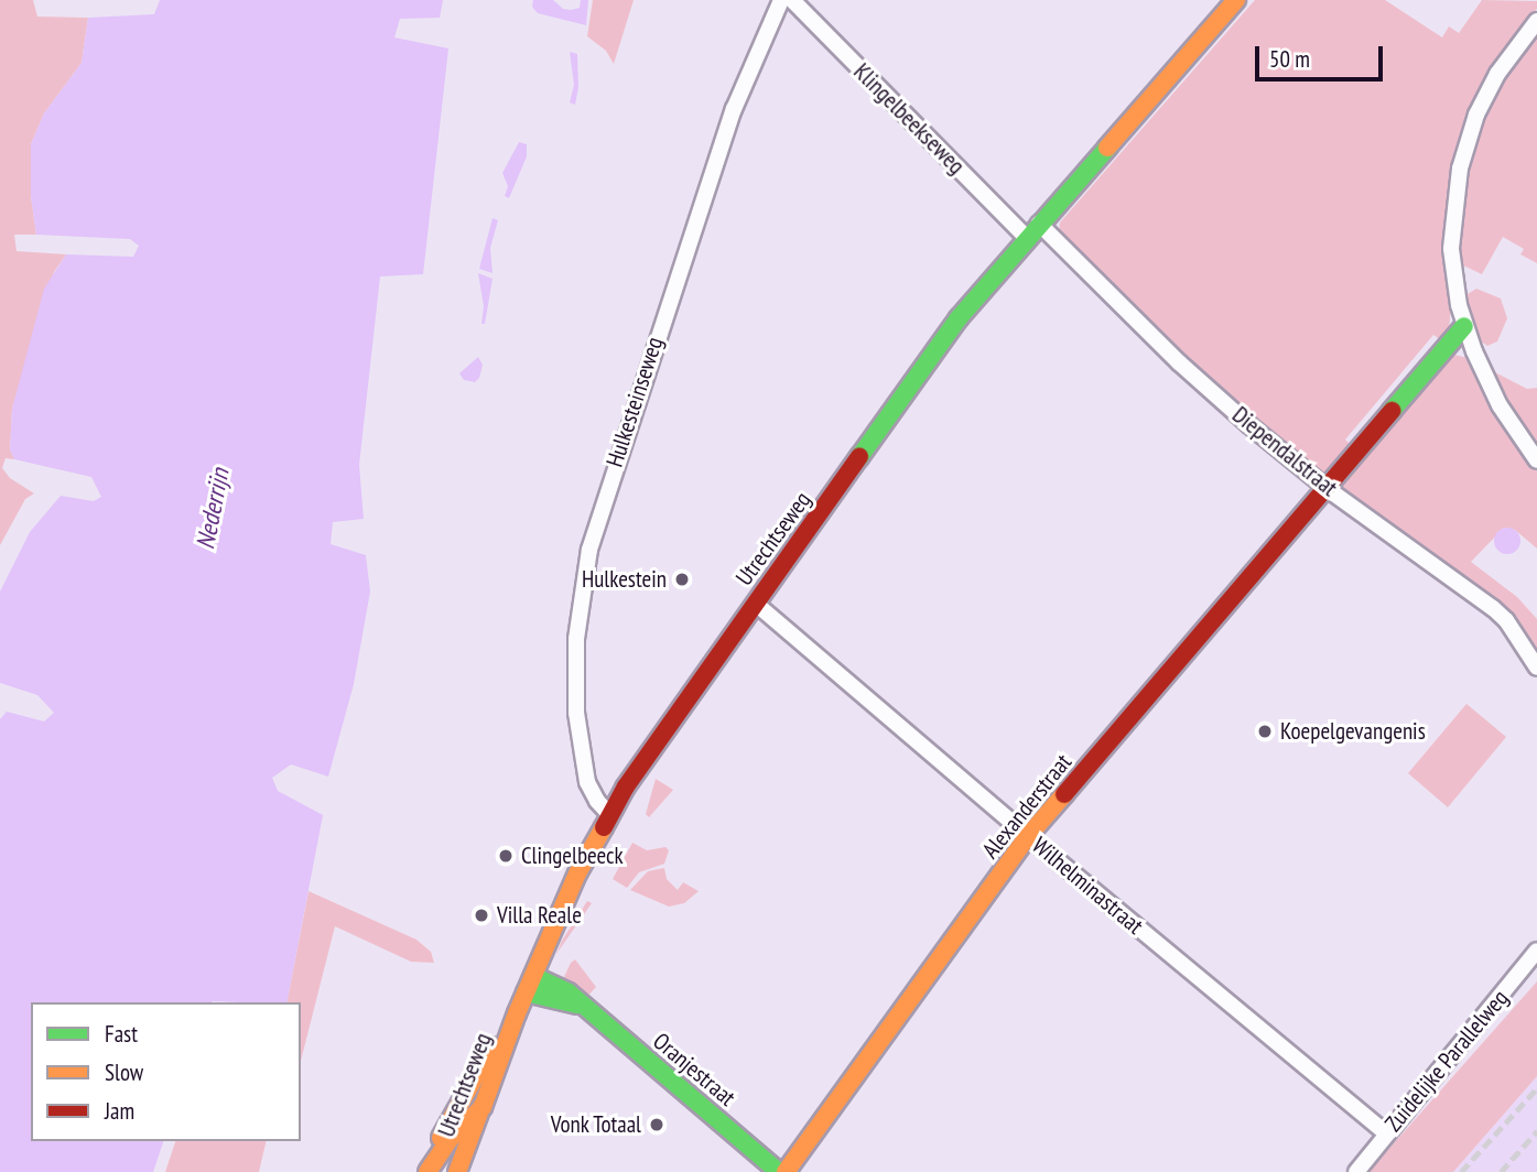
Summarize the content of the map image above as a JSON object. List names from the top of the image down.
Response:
{
  "streets": {
    "main road": ["Utrechtseweg", "Alexanderstraat", "Oranjestraat"],
    "street": [
      "Klingelbeekseweg",
      "Hulkesteinseweg",
      "Diependalstraat",
      "Wilhelminastraat",
      "Zuidelijke Parallelweg"
    ]
  },
  "crossings": [
    ["Klingelbeekseweg", "Diependalstraat"],
    ["Klingelbeekseweg", "Utrechtseweg"],
    ["Hulkesteinseweg", "Utrechtseweg"],
    ["Diependalstraat", "Utrechtseweg"],
    ["Diependalstraat", "Alexanderstraat"],
    ["Utrechtseweg", "Wilhelminastraat"],
    ["Utrechtseweg", "Oranjestraat"],
    ["Alexanderstraat", "Wilhelminastraat"],
    ["Wilhelminastraat", "Zuidelijke Parallelweg"]
  ],
  "water": ["Nederrijn"],
  "places": [
    "Hulkestein",
    "Koepelgevangenis",
    "Clingelbeeck",
    "Villa Reale",
    "Vonk Totaal"
  ],
  "legend": ["Fast", "Slow", "Jam"],
  "scale_bar": "50 m"
}
